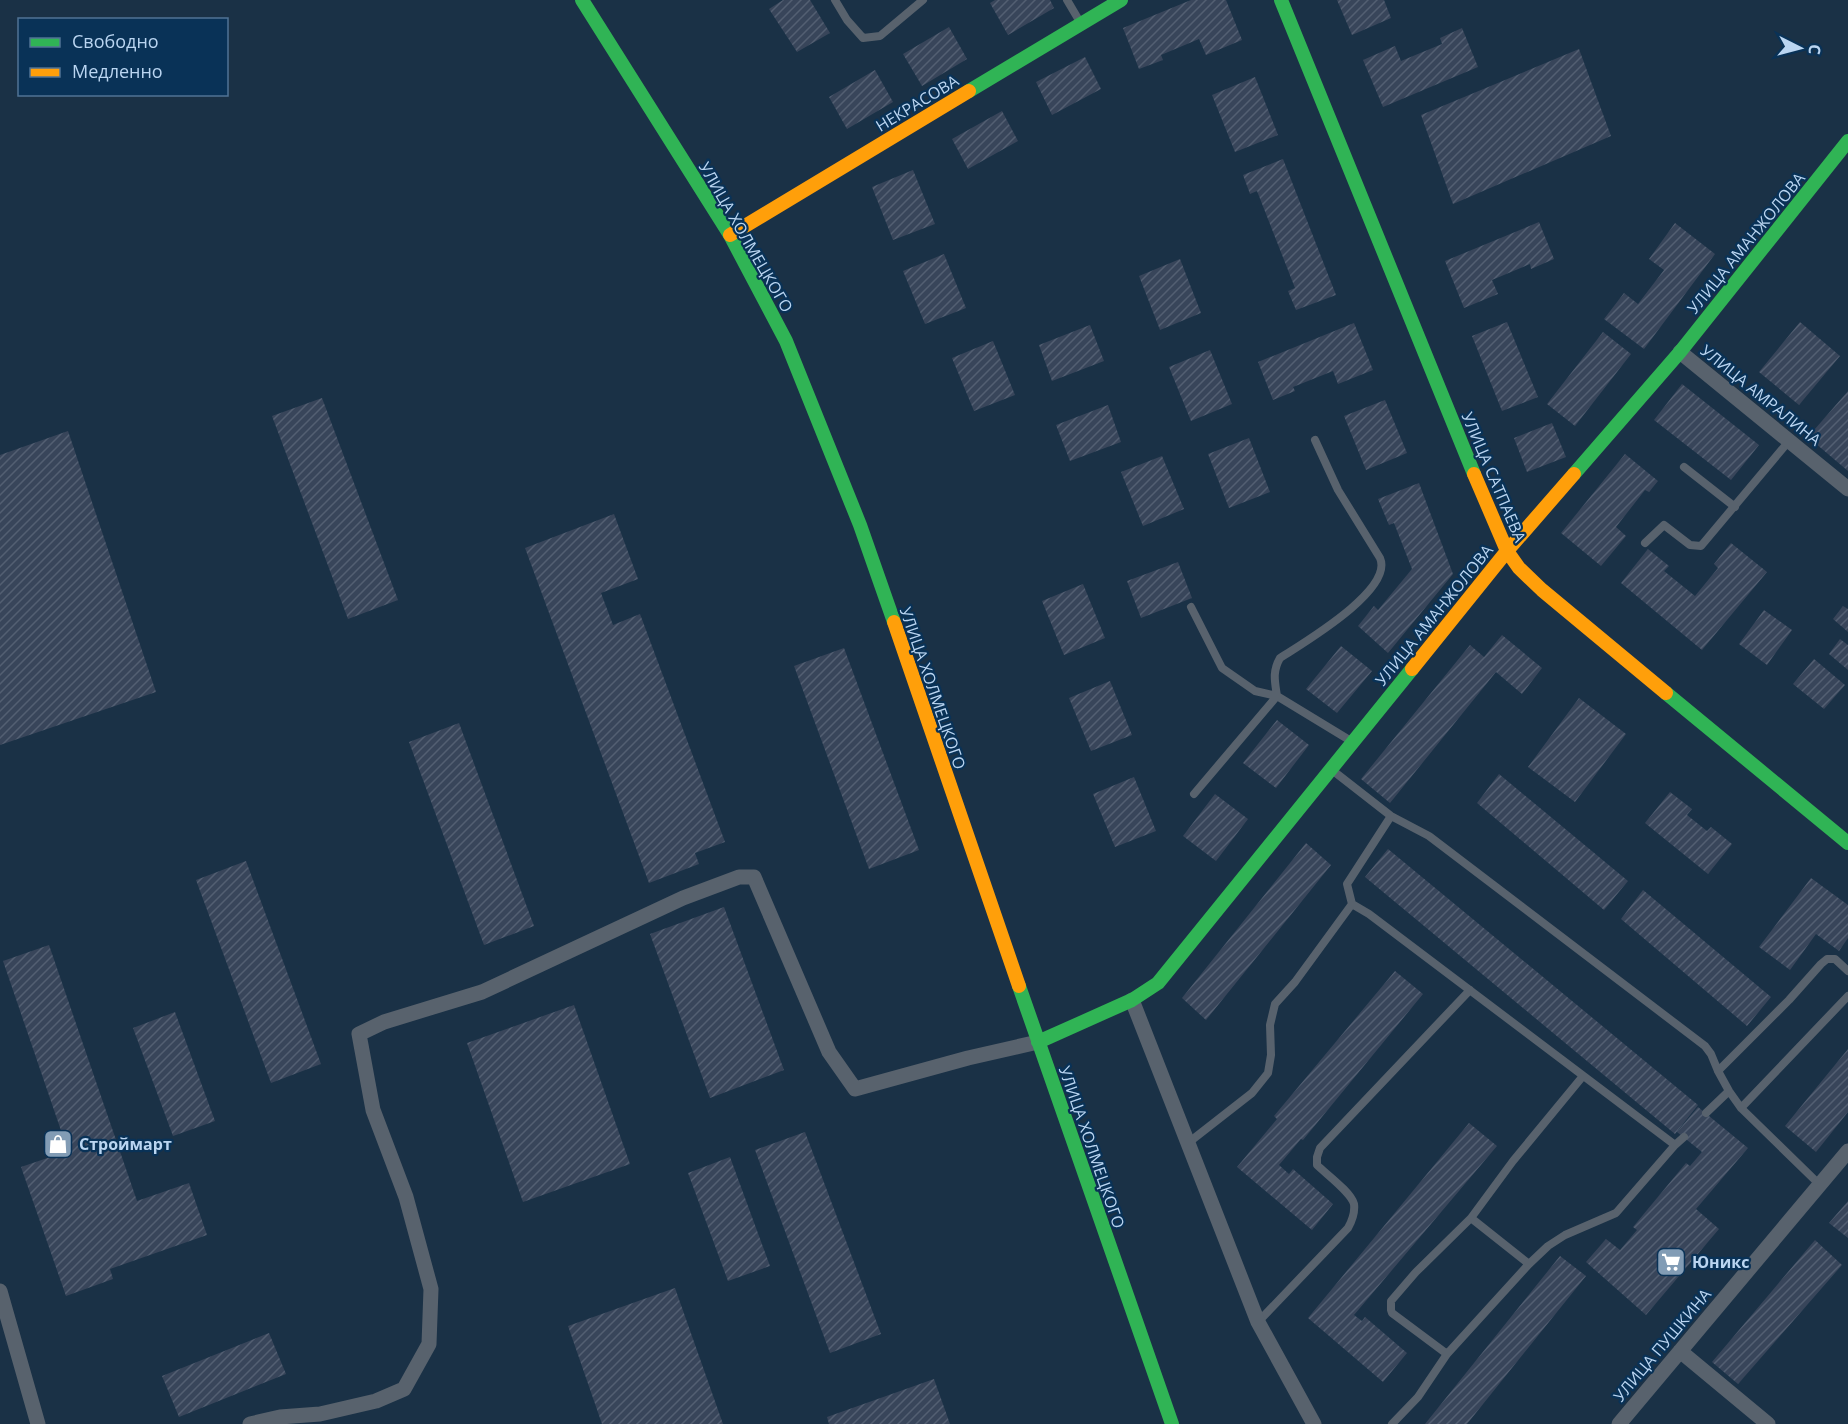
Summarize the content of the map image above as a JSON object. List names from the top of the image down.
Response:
{
  "streets": {
    "street": [
      "НЕКРАСОВА",
      "УЛИЦА ХОЛМЕЦКОГО",
      "УЛИЦА АМАНЖОЛОВА",
      "УЛИЦА АМРАЛИНА",
      "УЛИЦА САТПАЕВА",
      "УЛИЦА ПУШКИНА"
    ]
  },
  "crossings": [
    ["НЕКРАСОВА", "УЛИЦА ХОЛМЕЦКОГО"],
    ["УЛИЦА ХОЛМЕЦКОГО", "УЛИЦА АМАНЖОЛОВА"],
    ["УЛИЦА АМАНЖОЛОВА", "УЛИЦА АМРАЛИНА"],
    ["УЛИЦА АМАНЖОЛОВА", "УЛИЦА САТПАЕВА"]
  ],
  "places": {
    "shop": ["Строймарт"],
    "supermarket": ["Юникс"]
  },
  "legend": ["Свободно", "Медленно"],
  "north": "right"
}
